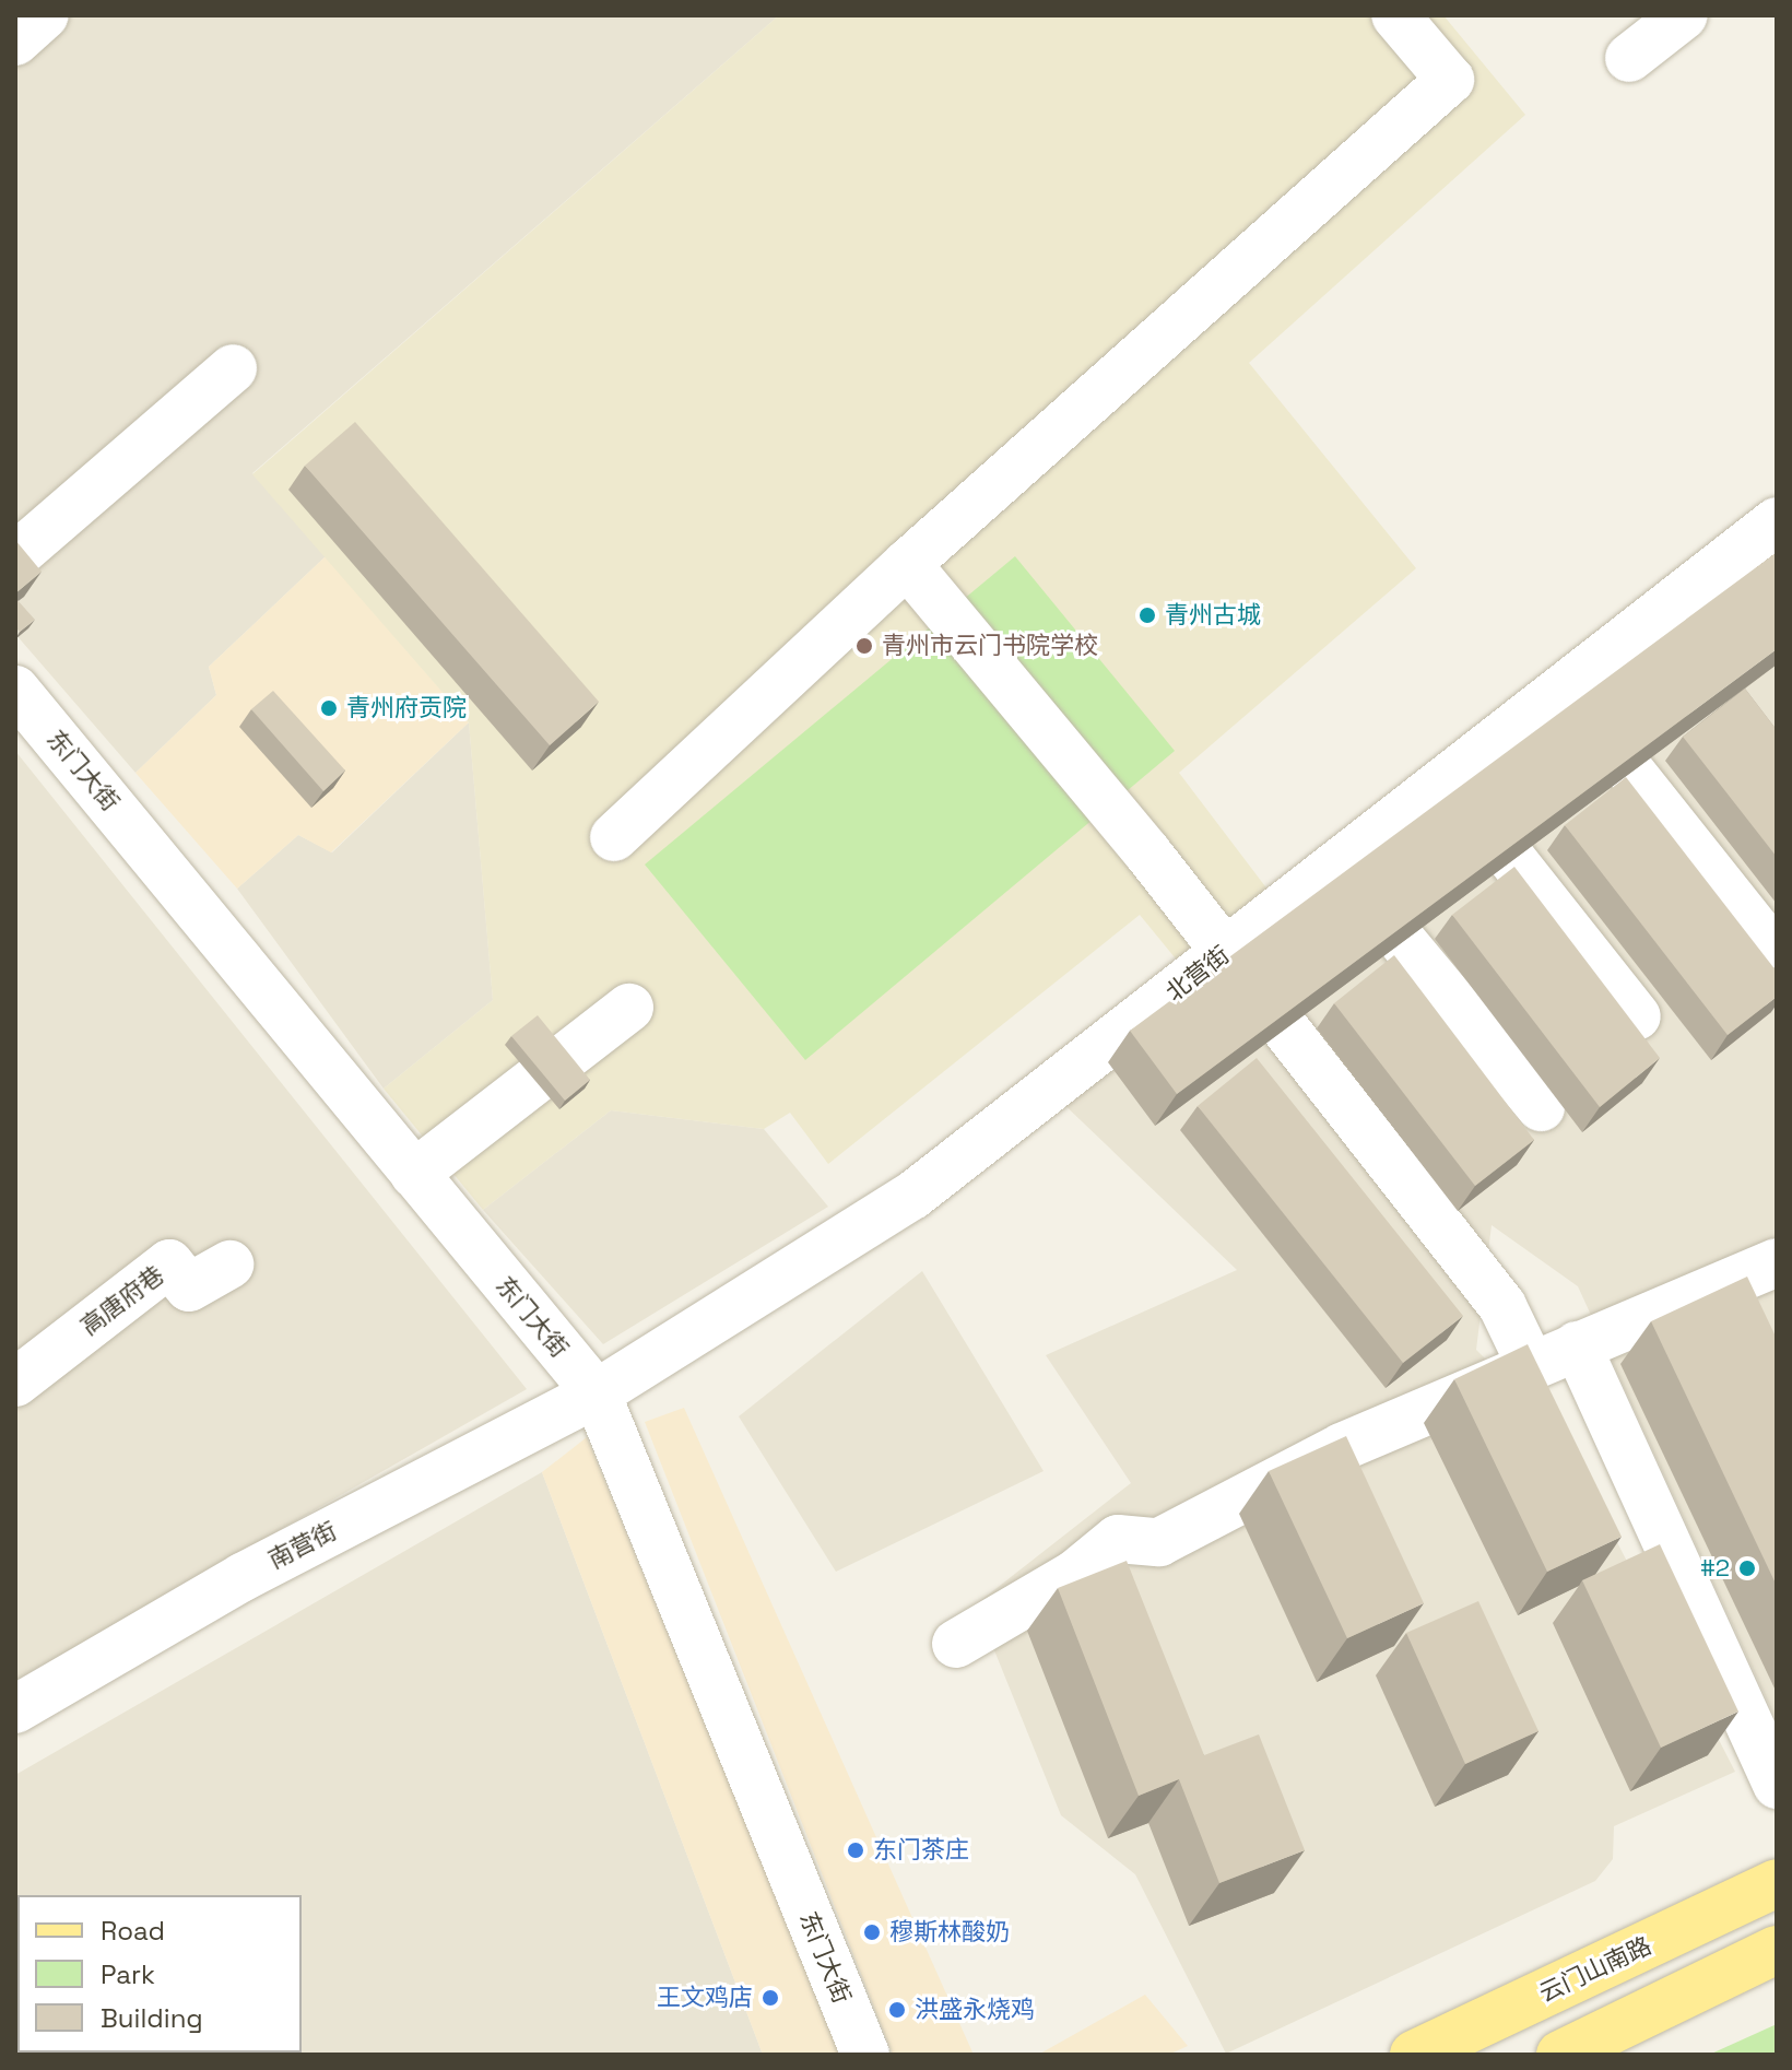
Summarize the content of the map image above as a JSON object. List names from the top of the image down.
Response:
{
  "streets": {
    "main road": ["云门山南路"],
    "street": [
      "东门大街",
      "北营街",
      "高唐府巷",
      "南营街"
    ]
  },
  "crossings": [
    ["东门大街", "北营街"],
    ["东门大街", "南营街"],
    ["北营街", "南营街"]
  ],
  "places": [
    "青州古城",
    "青州市云门书院学校",
    "青州府贡院",
    "#2",
    "东门茶庄",
    "穆斯林酸奶",
    "王文鸡店",
    "洪盛永烧鸡"
  ],
  "legend": ["Road", "Park", "Building"]
}
